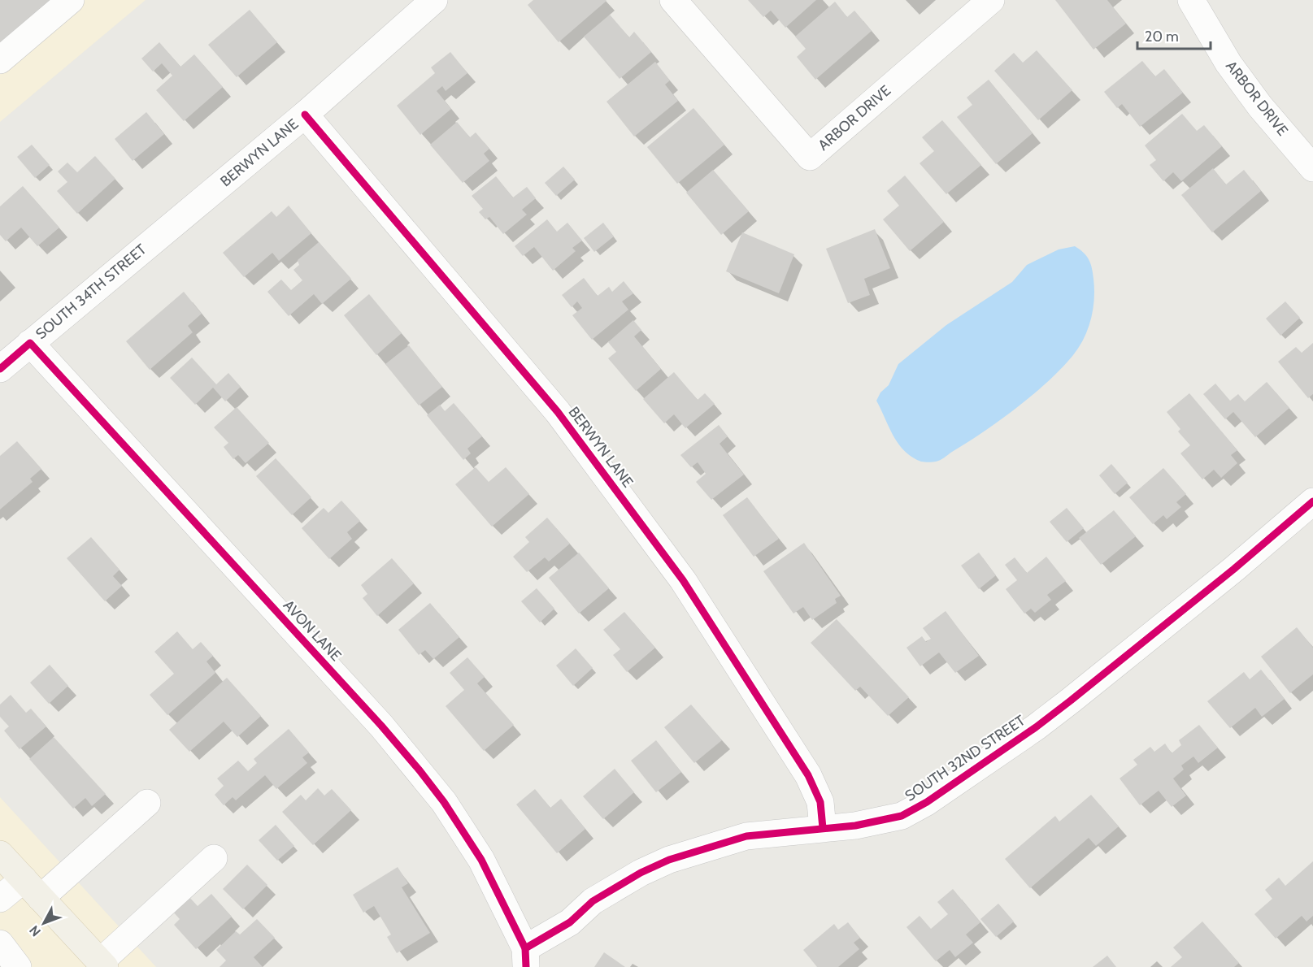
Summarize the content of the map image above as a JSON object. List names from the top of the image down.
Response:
{
  "streets": {
    "street": [
      "ARBOR DRIVE",
      "BERWYN LANE",
      "SOUTH 34TH STREET",
      "AVON LANE",
      "SOUTH 32ND STREET"
    ]
  },
  "crossings": [
    ["BERWYN LANE", "SOUTH 34TH STREET"],
    ["BERWYN LANE", "SOUTH 32ND STREET"],
    ["SOUTH 34TH STREET", "AVON LANE"],
    ["AVON LANE", "SOUTH 32ND STREET"]
  ],
  "scale_bar": "20 m",
  "north": "bottom left"
}
